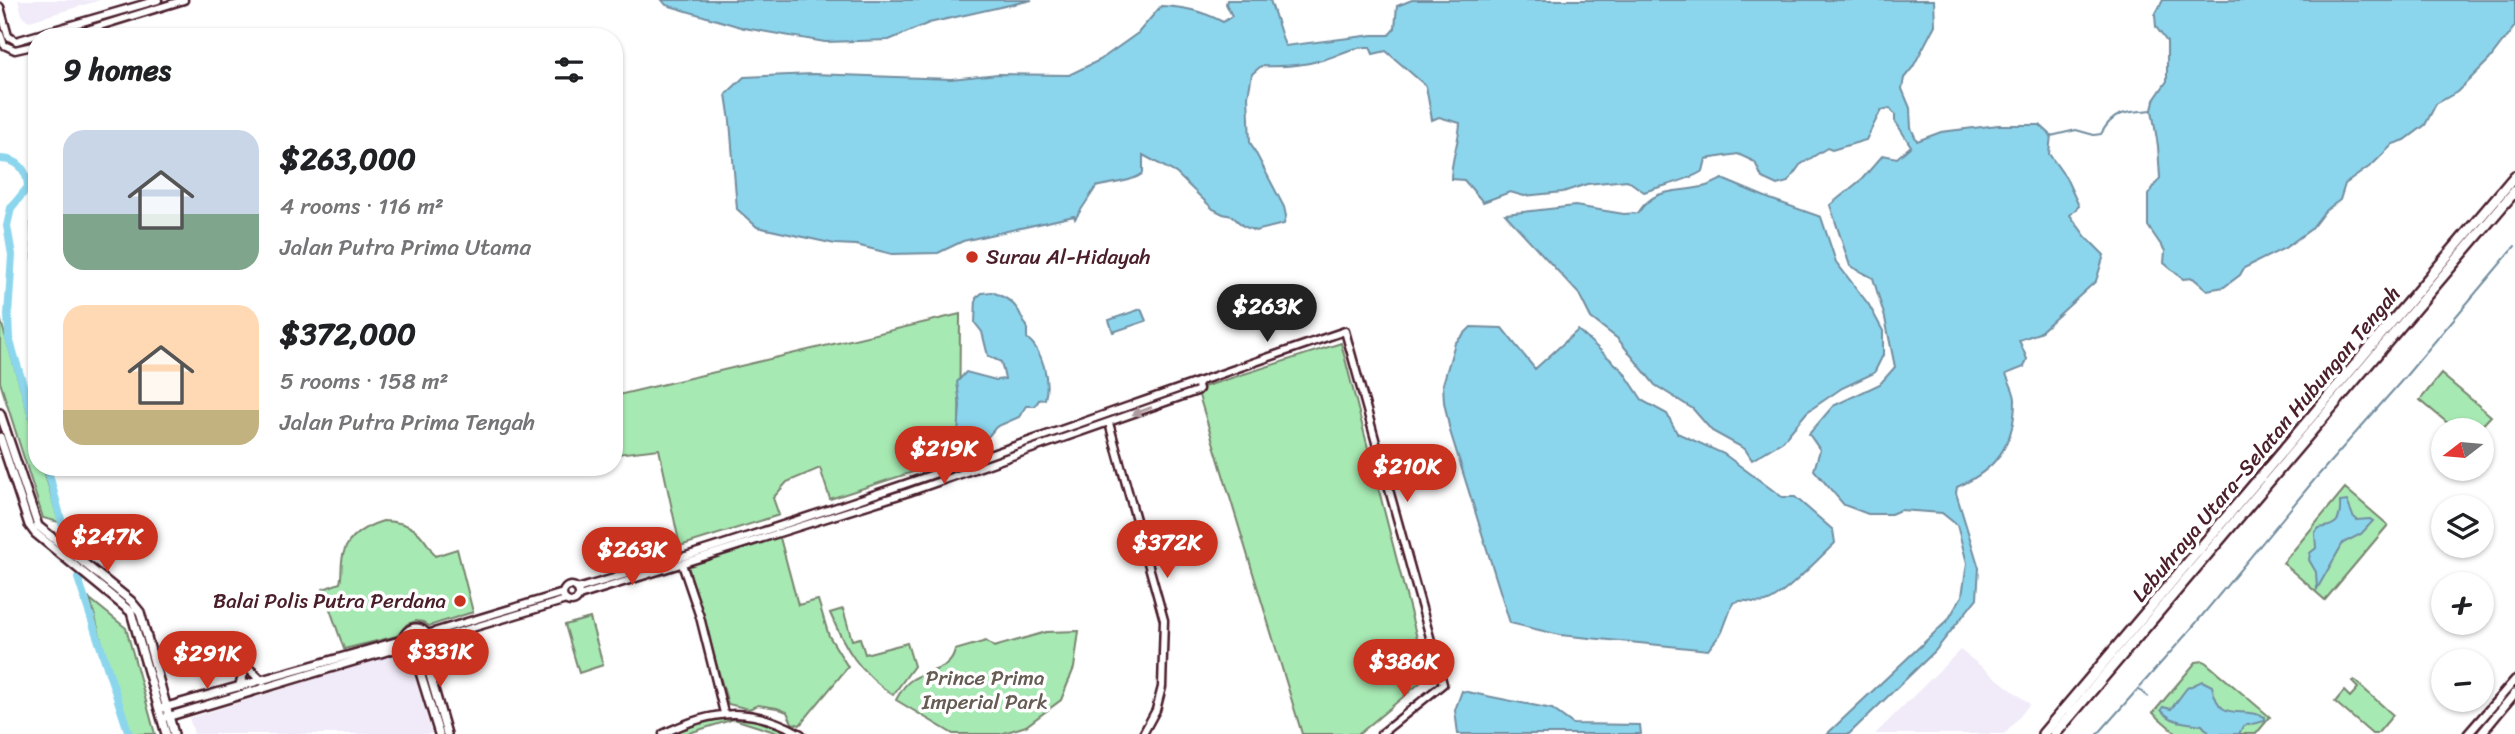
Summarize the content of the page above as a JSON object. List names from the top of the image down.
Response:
{
  "streets": {
    "highway": ["Lebuhraya Utara–Selatan Hubungan Tengah"]
  },
  "parks": ["Prince Prima Imperial Park"],
  "places": ["Surau Al-Hidayah", "Balai Polis Putra Perdana"],
  "north": "left",
  "page": {
    "heading": "9 homes",
    "list": [
      {
        "name": "$263,000",
        "note": "4 rooms · 116 m² · Jalan Putra Prima Utama"
      },
      {
        "name": "$372,000",
        "note": "5 rooms · 158 m² · Jalan Putra Prima Tengah"
      }
    ],
    "price": [
      "$263K",
      "$219K",
      "$210K",
      "$247K",
      "$372K",
      "$263K",
      "$331K",
      "$291K",
      "$386K"
    ],
    "map_buttons": ["+", "−"]
  }
}
